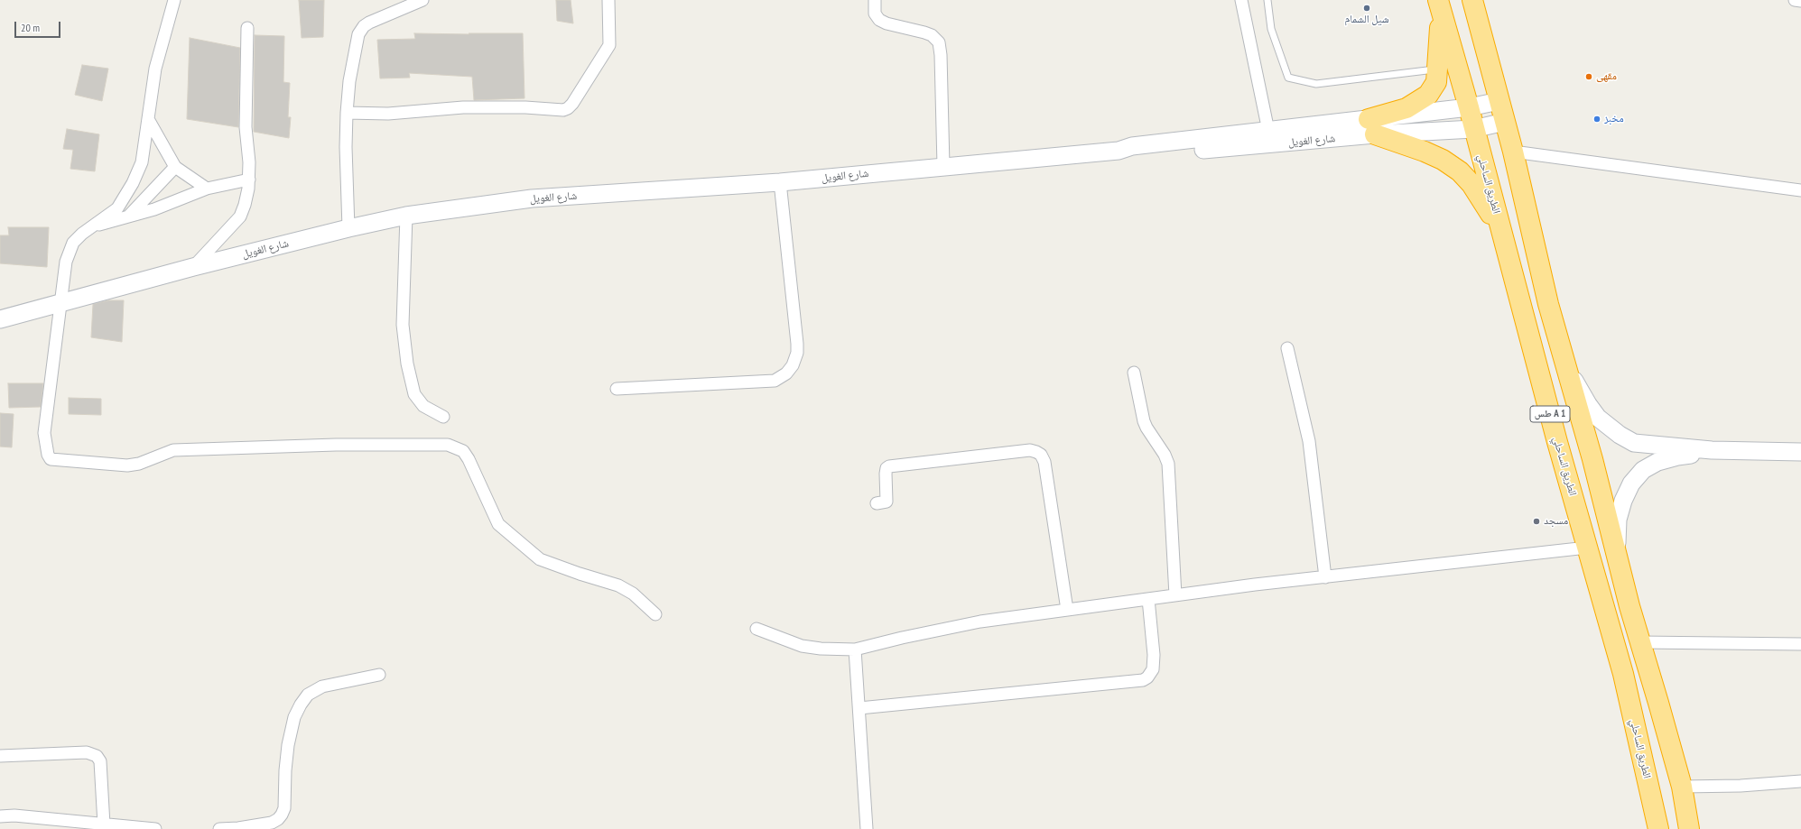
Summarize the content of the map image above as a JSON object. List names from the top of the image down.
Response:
{
  "streets": {
    "highway": ["الطريق الساحلي", "طس A 1"],
    "street": ["شارع الغويل"]
  },
  "crossings": [
    ["شارع الغويل", "الطريق الساحلي"],
    ["شارع الغويل", "طس A 1"]
  ],
  "places": [
    "شيل الشمام",
    "مقهى",
    "مخبز",
    "مسجد"
  ],
  "scale_bar": "20 m"
}
